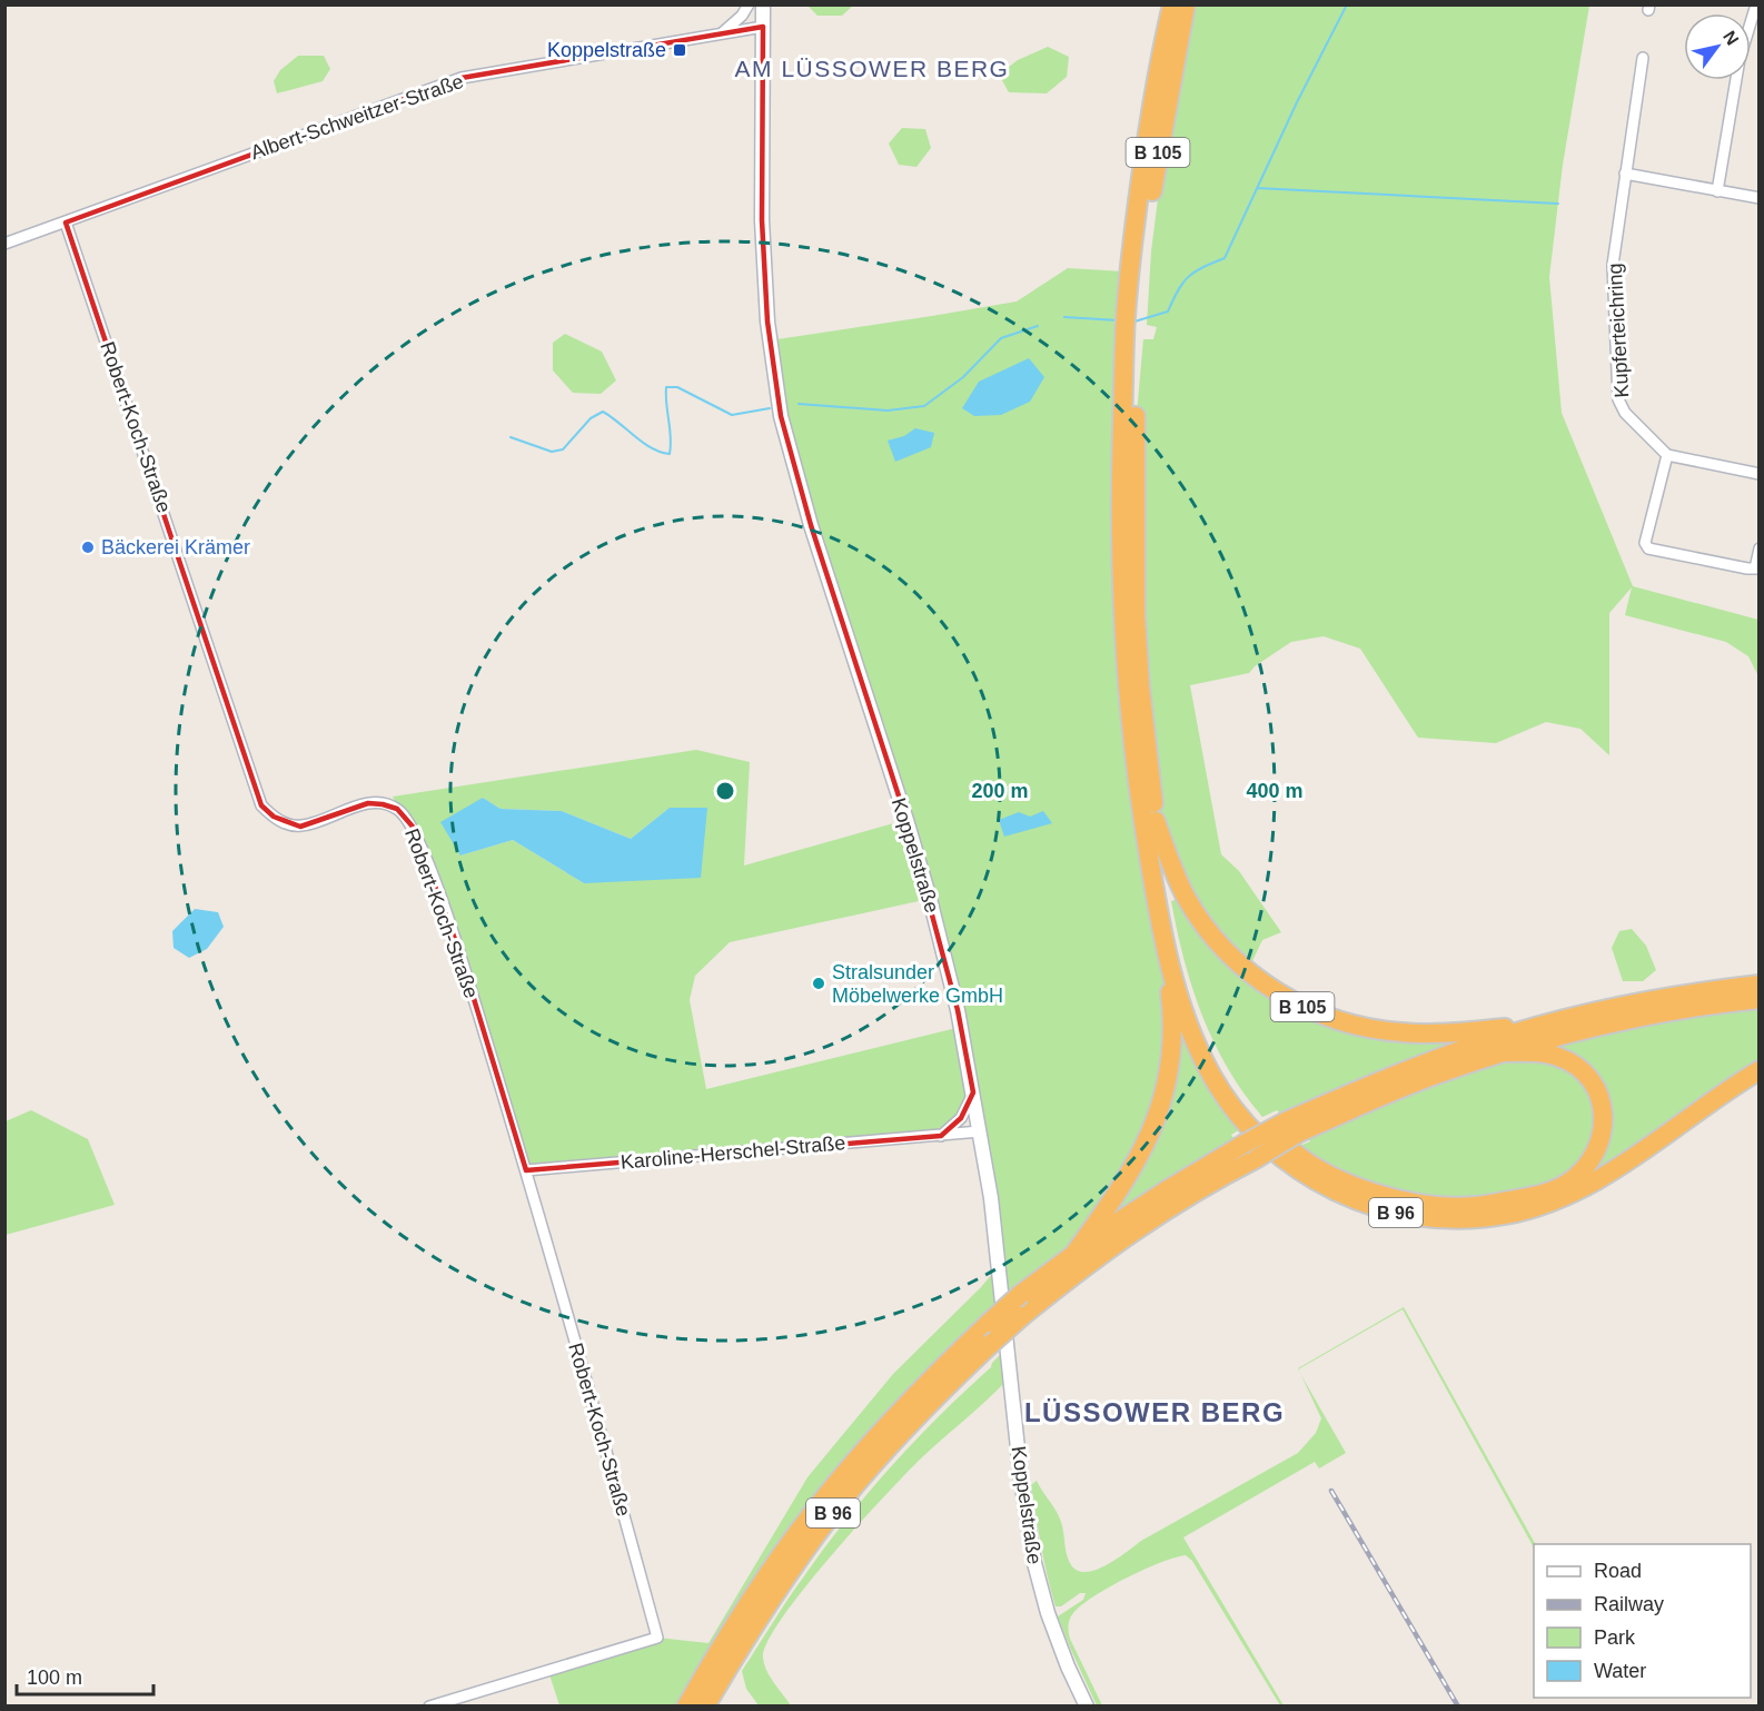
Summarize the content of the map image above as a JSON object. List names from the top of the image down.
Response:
{
  "streets": {
    "highway": ["B 105", "B 96"],
    "street": [
      "Albert-Schweitzer-Straße",
      "Kupferteichring",
      "Robert-Koch-Straße",
      "Koppelstraße",
      "Karoline-Herschel-Straße"
    ]
  },
  "crossings": [
    ["Albert-Schweitzer-Straße", "Robert-Koch-Straße"],
    ["Albert-Schweitzer-Straße", "Koppelstraße"],
    ["B 105", "B 96"],
    ["Robert-Koch-Straße", "Karoline-Herschel-Straße"],
    ["Koppelstraße", "Karoline-Herschel-Straße"]
  ],
  "districts": ["AM LÜSSOWER BERG", "LÜSSOWER BERG"],
  "places": {
    "transit": ["Koppelstraße"],
    "other": ["Bäckerei Krämer", "Stralsunder Möbelwerke GmbH"]
  },
  "legend": [
    "Road",
    "Railway",
    "Park",
    "Water"
  ],
  "scale_bar": "100 m",
  "north": "top right",
  "rings": ["200 m", "400 m"]
}
